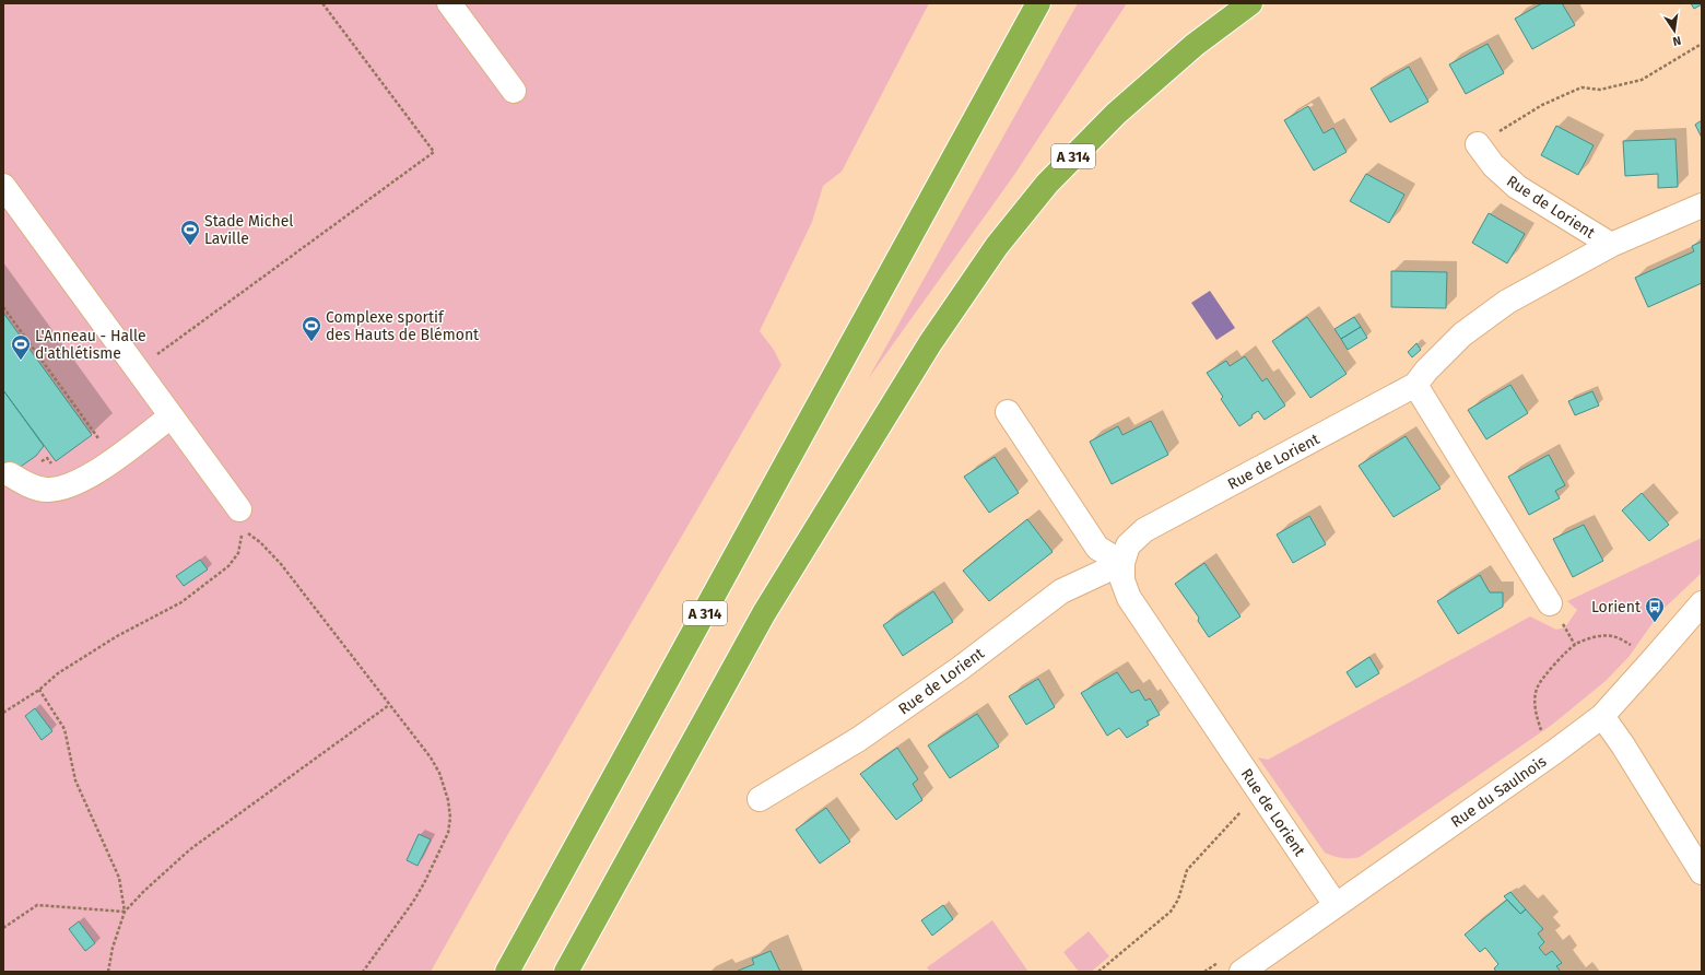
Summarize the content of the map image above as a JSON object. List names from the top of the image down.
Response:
{
  "streets": {
    "highway": ["A 314"],
    "street": ["Rue de Lorient", "Rue du Saulnois"]
  },
  "crossings": [
    ["Rue de Lorient", "Rue du Saulnois"]
  ],
  "places": {
    "sports": ["Stade Michel Laville", "Complexe sportif des Hauts de Blémont", "L'Anneau - Halle d'athlétisme"],
    "bus stop": ["Lorient"]
  },
  "north": "bottom"
}
